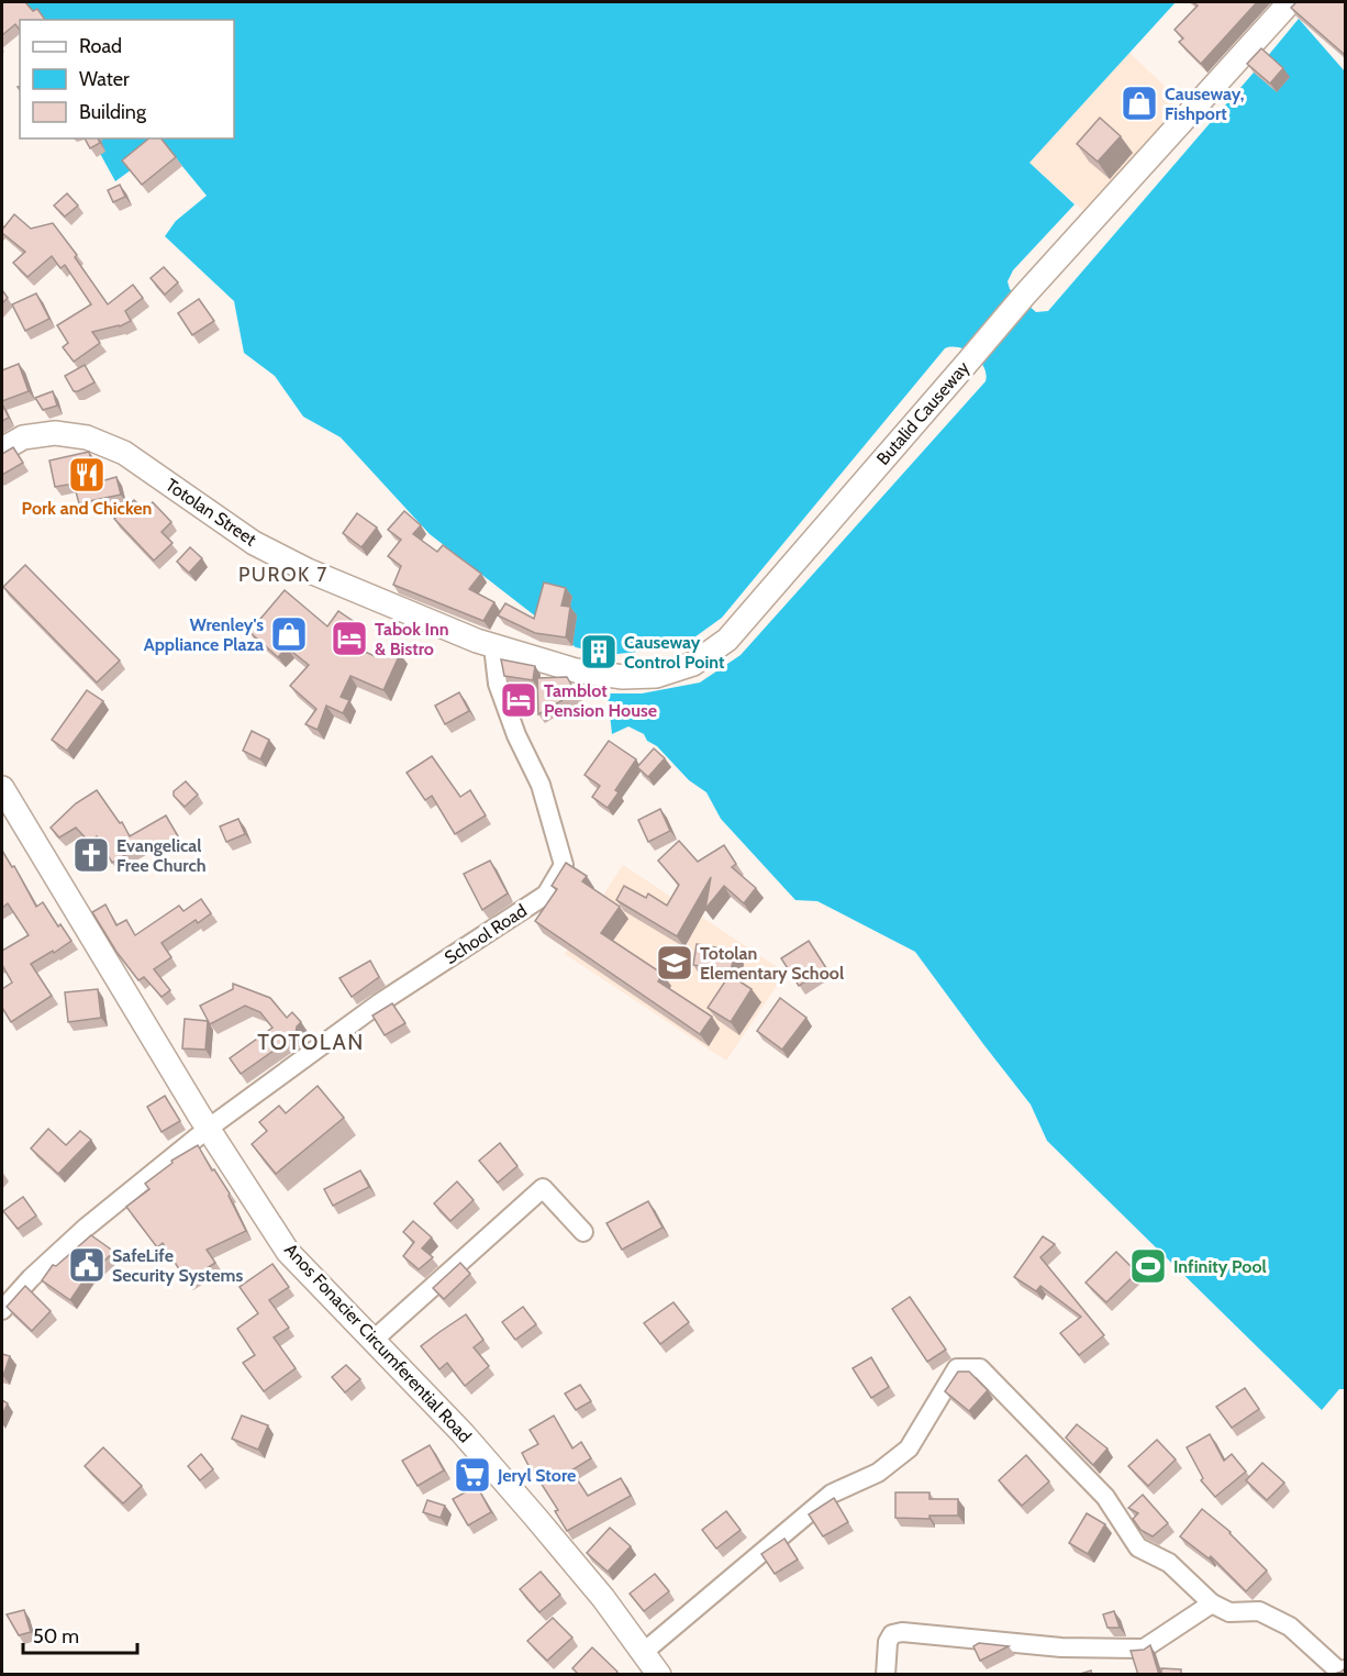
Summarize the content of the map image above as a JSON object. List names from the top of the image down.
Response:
{
  "streets": {
    "main road": ["Butalid Causeway", "Totolan Street", "Anos Fonacier Circumferential Road"],
    "street": ["School Road"]
  },
  "crossings": [
    ["Butalid Causeway", "Totolan Street"],
    ["Butalid Causeway", "School Road"],
    ["Totolan Street", "School Road"],
    ["School Road", "Anos Fonacier Circumferential Road"]
  ],
  "districts": ["PUROK 7", "TOTOLAN"],
  "places": {
    "shop": ["Causeway, Fishport", "Wrenley's Appliance Plaza"],
    "restaurant": ["Pork and Chicken"],
    "hotel": ["Tabok Inn & Bistro", "Tamblot Pension House"],
    "building": ["Causeway Control Point"],
    "church": ["Evangelical Free Church"],
    "school or university": ["Totolan Elementary School"],
    "public building": ["SafeLife Security Systems"],
    "sports": ["Infinity Pool"],
    "supermarket": ["Jeryl Store"]
  },
  "legend": ["Road", "Water", "Building"],
  "scale_bar": "50 m"
}
